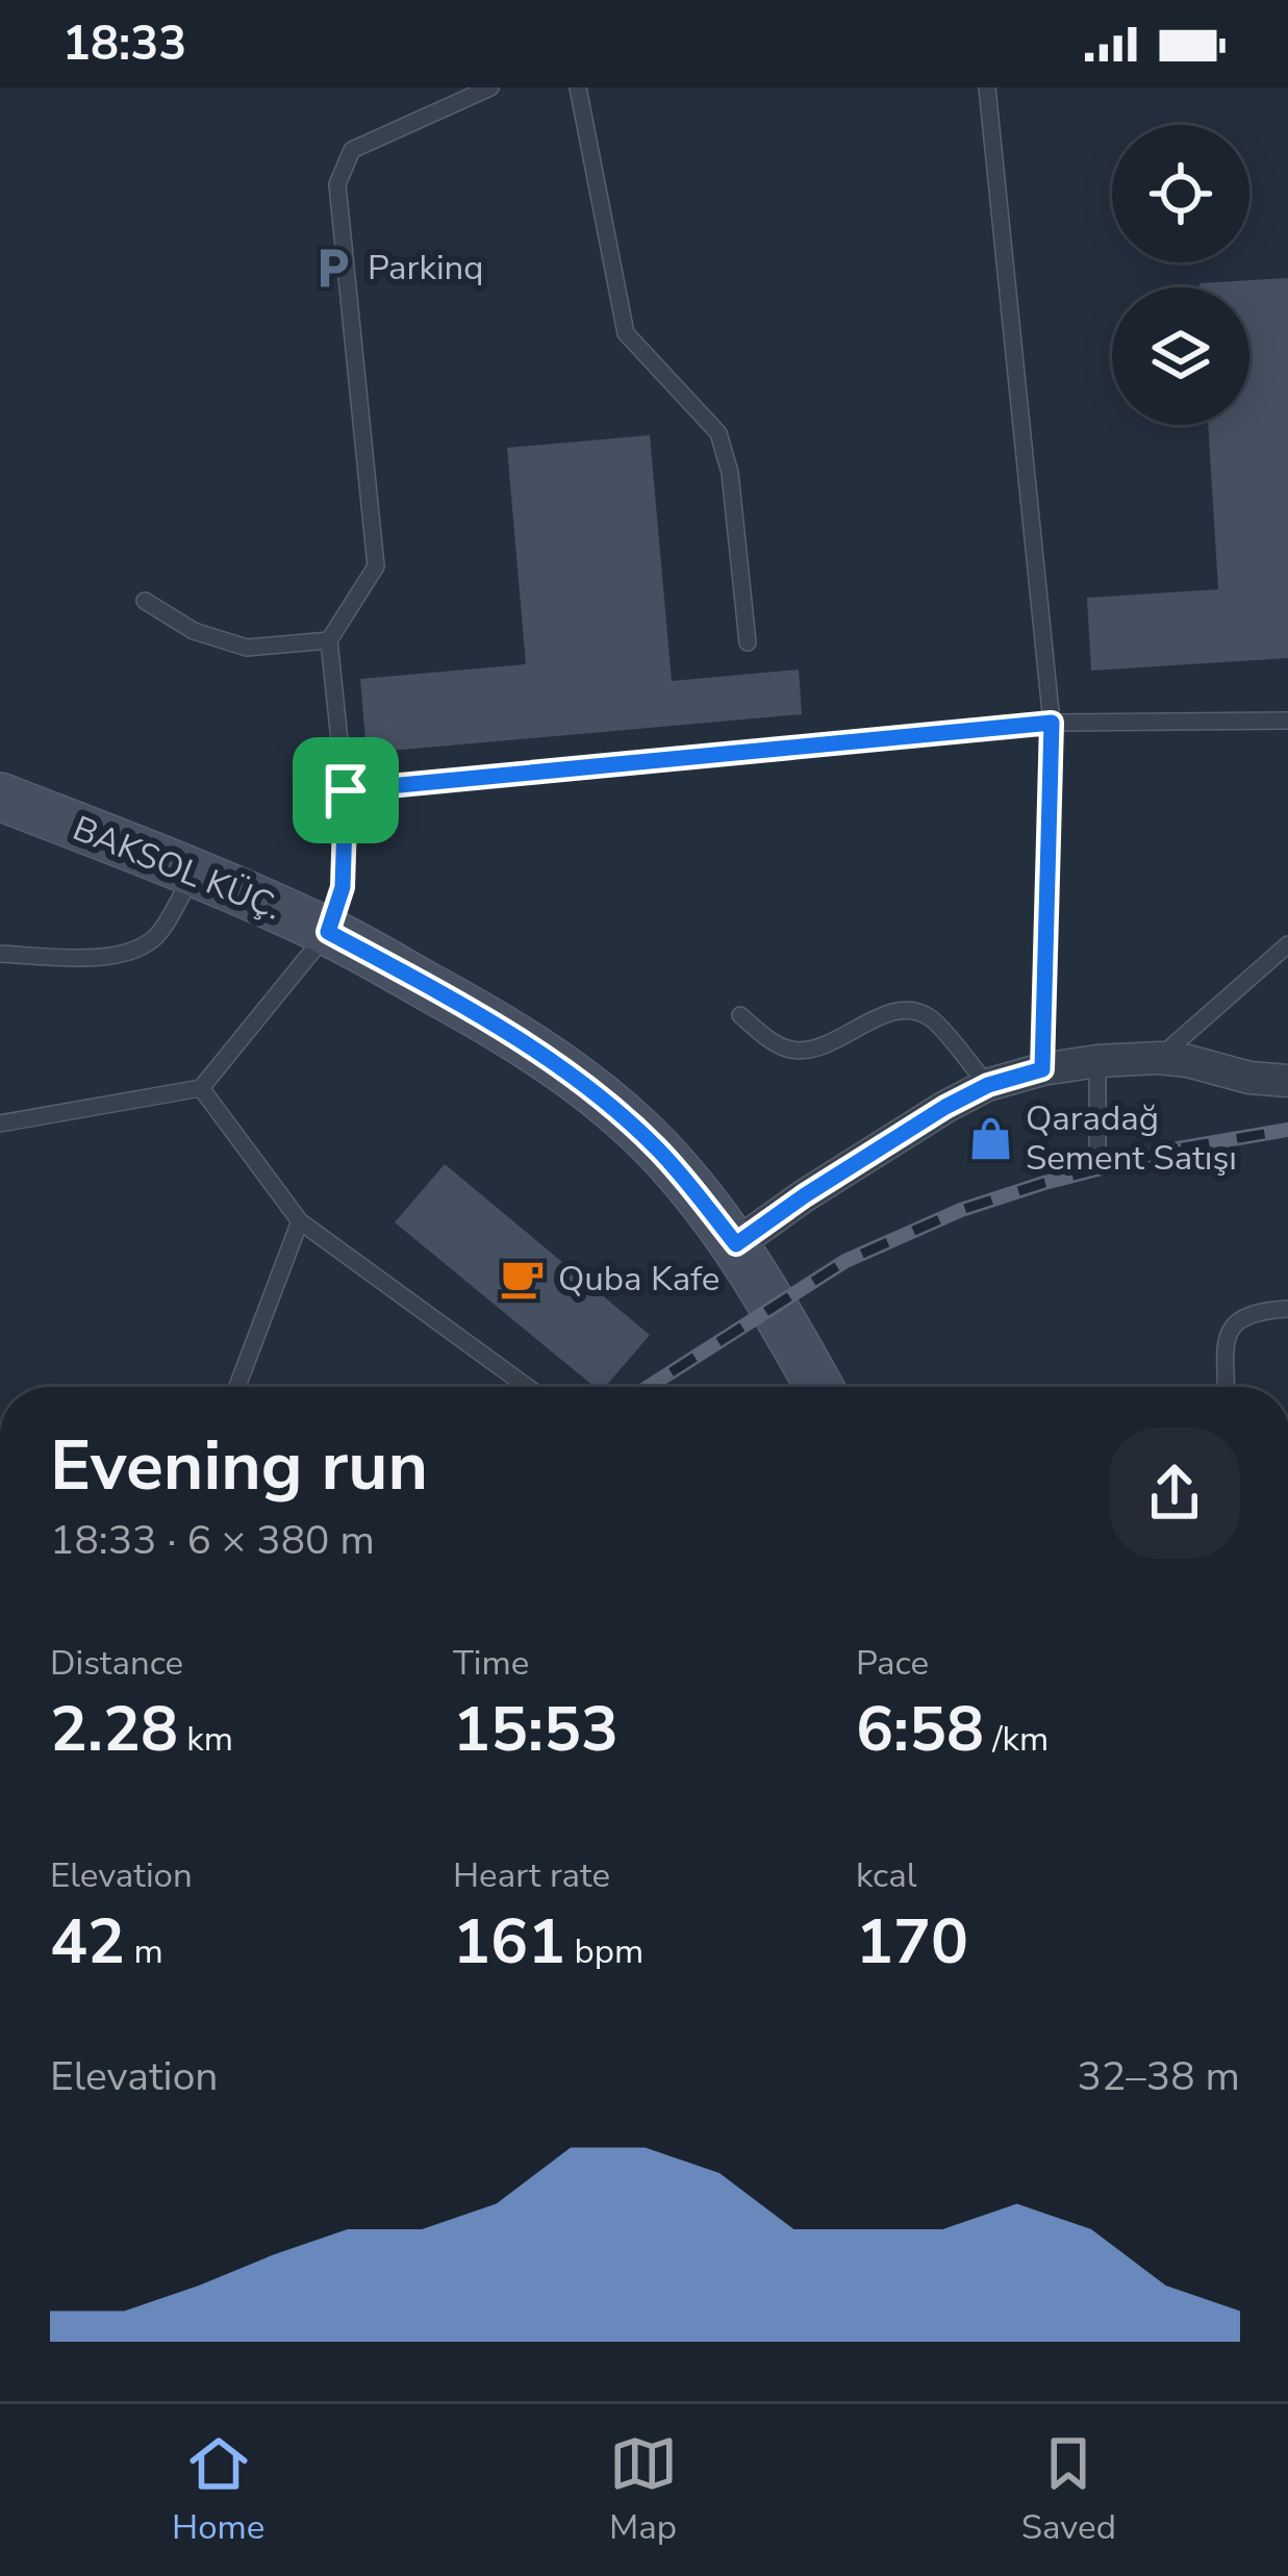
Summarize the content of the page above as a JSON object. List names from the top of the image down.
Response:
{
  "streets": {
    "main road": ["BAKSOL KÜÇ."]
  },
  "places": {
    "parking": ["Parkinq"],
    "shop": ["Qaradağ Sement Satışı"],
    "cafe": ["Quba Kafe"]
  },
  "page": {
    "status": "18:33",
    "heading": ["Evening run", "18:33 · 6 × 380 m"],
    "stats": [
      ["Distance", "2.28 km"],
      ["Time", "15:53"],
      ["Pace", "6:58 /km"],
      ["Elevation", "42 m"],
      ["Heart rate", "161 bpm"],
      ["kcal", "170"]
    ],
    "chart": ["Elevation", "32–38 m"],
    "tabs": ["Home", "Map", "Saved"]
  }
}
